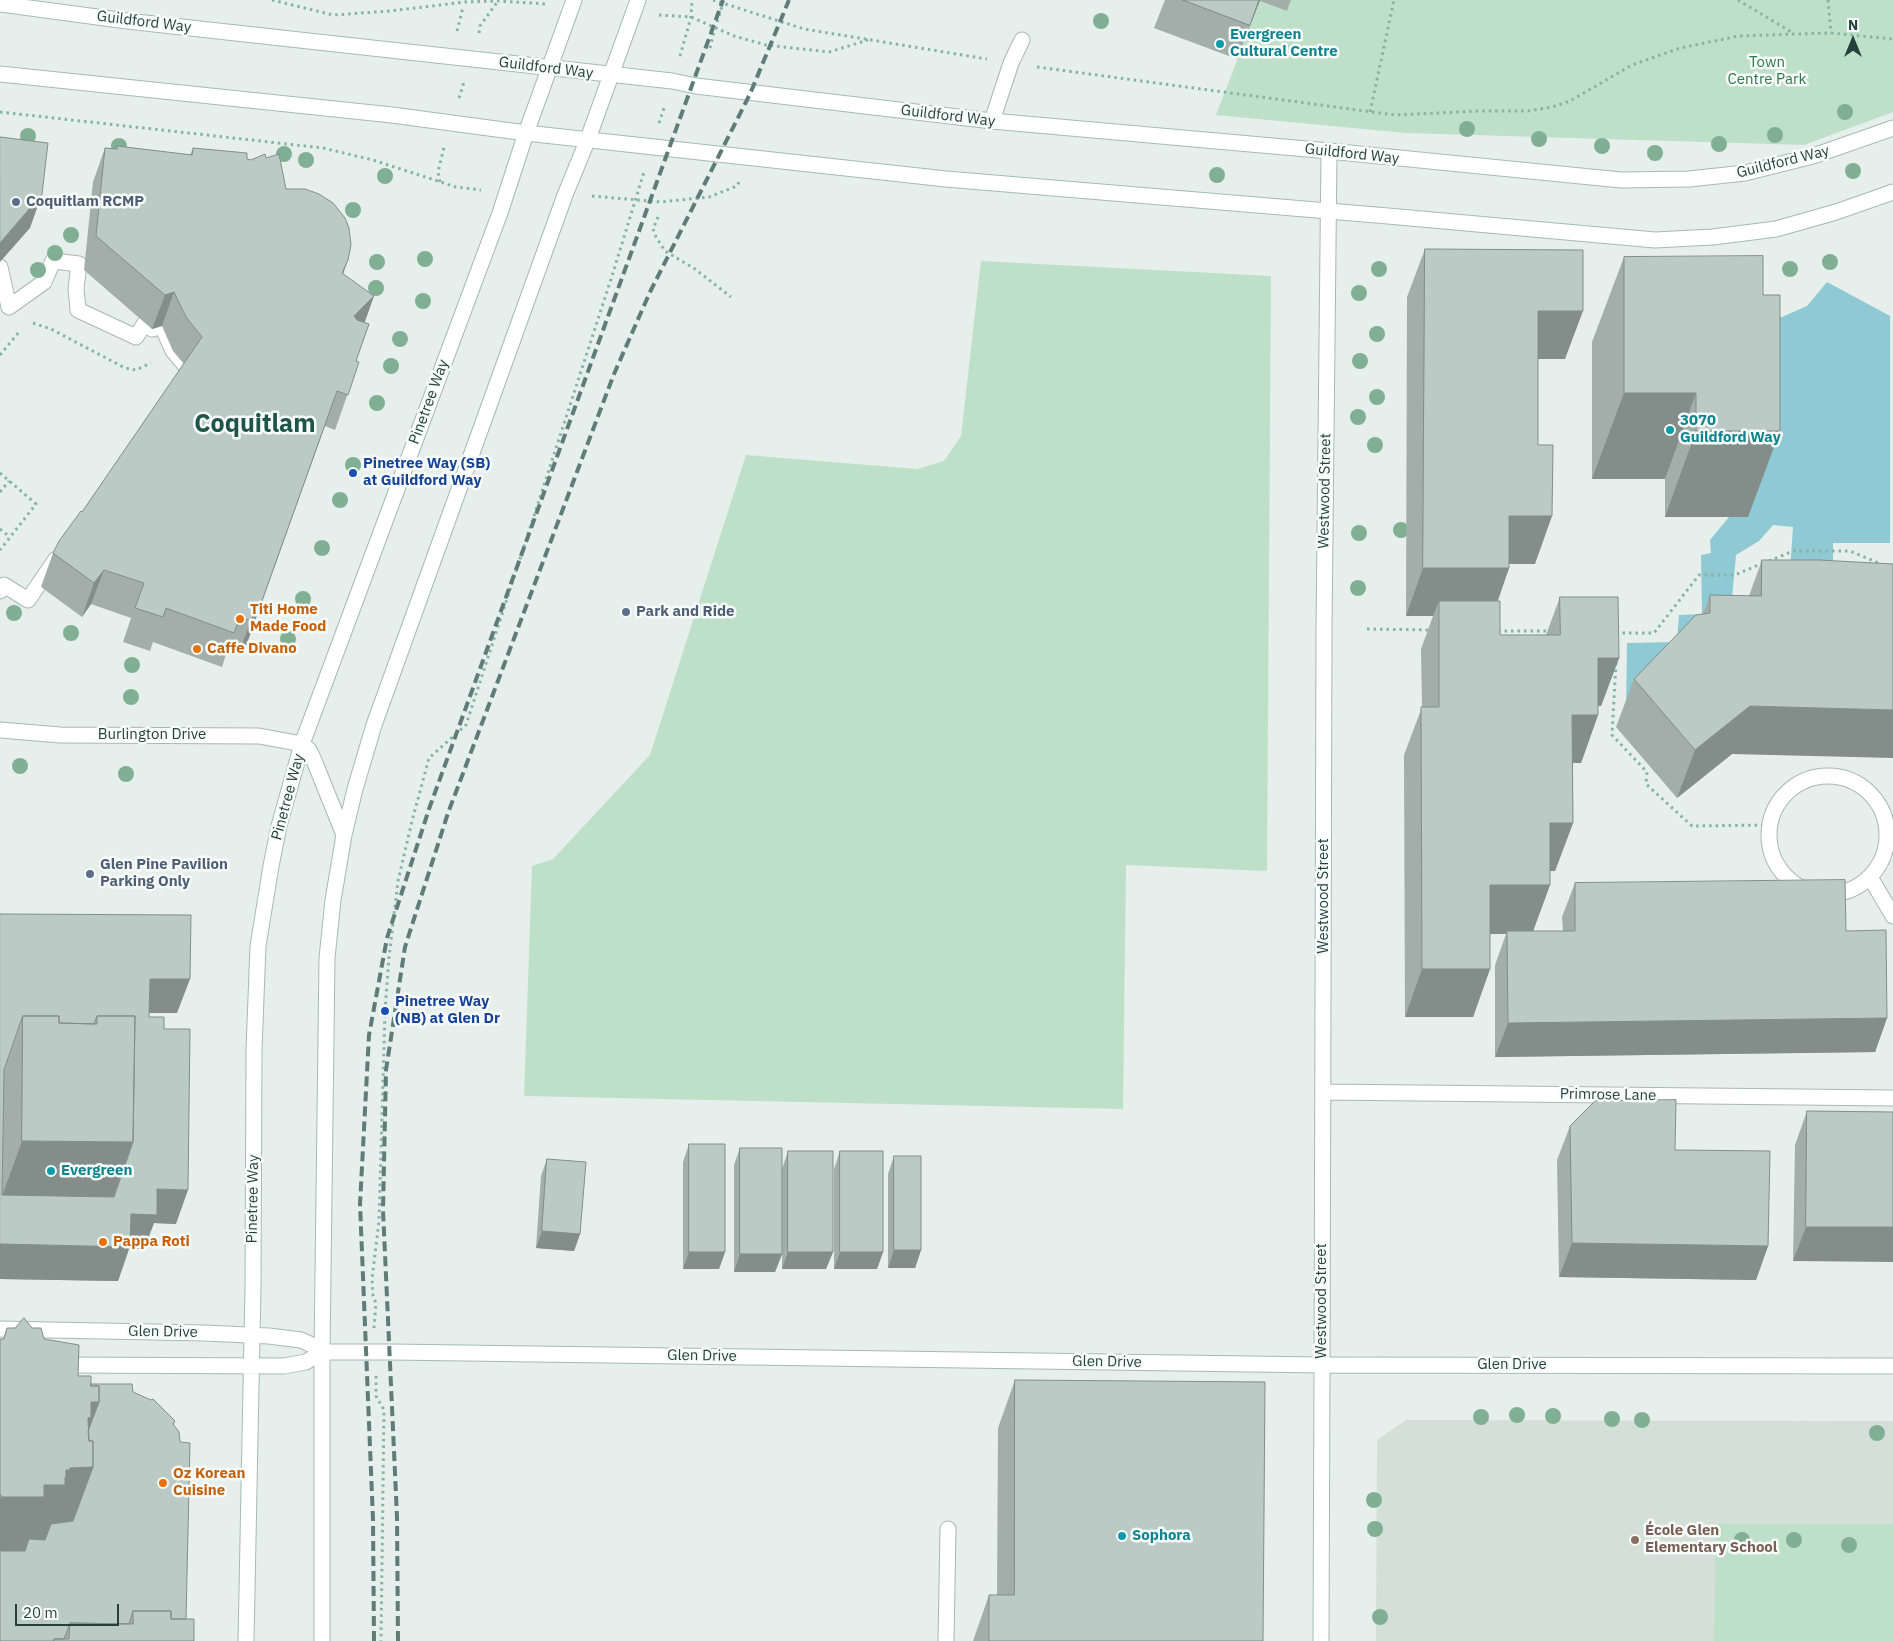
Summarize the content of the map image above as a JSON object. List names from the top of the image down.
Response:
{
  "streets": {
    "main road": [
      "Guildford Way",
      "Pinetree Way",
      "Westwood Street",
      "Burlington Drive",
      "Primrose Lane",
      "Glen Drive"
    ]
  },
  "crossings": [
    ["Guildford Way", "Pinetree Way"],
    ["Guildford Way", "Westwood Street"],
    ["Pinetree Way", "Burlington Drive"],
    ["Pinetree Way", "Glen Drive"],
    ["Westwood Street", "Primrose Lane"],
    ["Westwood Street", "Glen Drive"]
  ],
  "districts": ["Coquitlam"],
  "parks": ["Town Centre Park"],
  "places": [
    "Evergreen Cultural Centre",
    "Coquitlam RCMP",
    "3070 Guildford Way",
    "Pinetree Way (SB) at Guildford Way",
    "Park and Ride",
    "Titi Home Made Food",
    "Caffe Divano",
    "Glen Pine Pavilion Parking Only",
    "Pinetree Way (NB) at Glen Dr",
    "Evergreen",
    "Pappa Roti",
    "Oz Korean Cuisine",
    "Sophora",
    "École Glen Elementary School"
  ],
  "scale_bar": "20 m",
  "north": "top"
}
